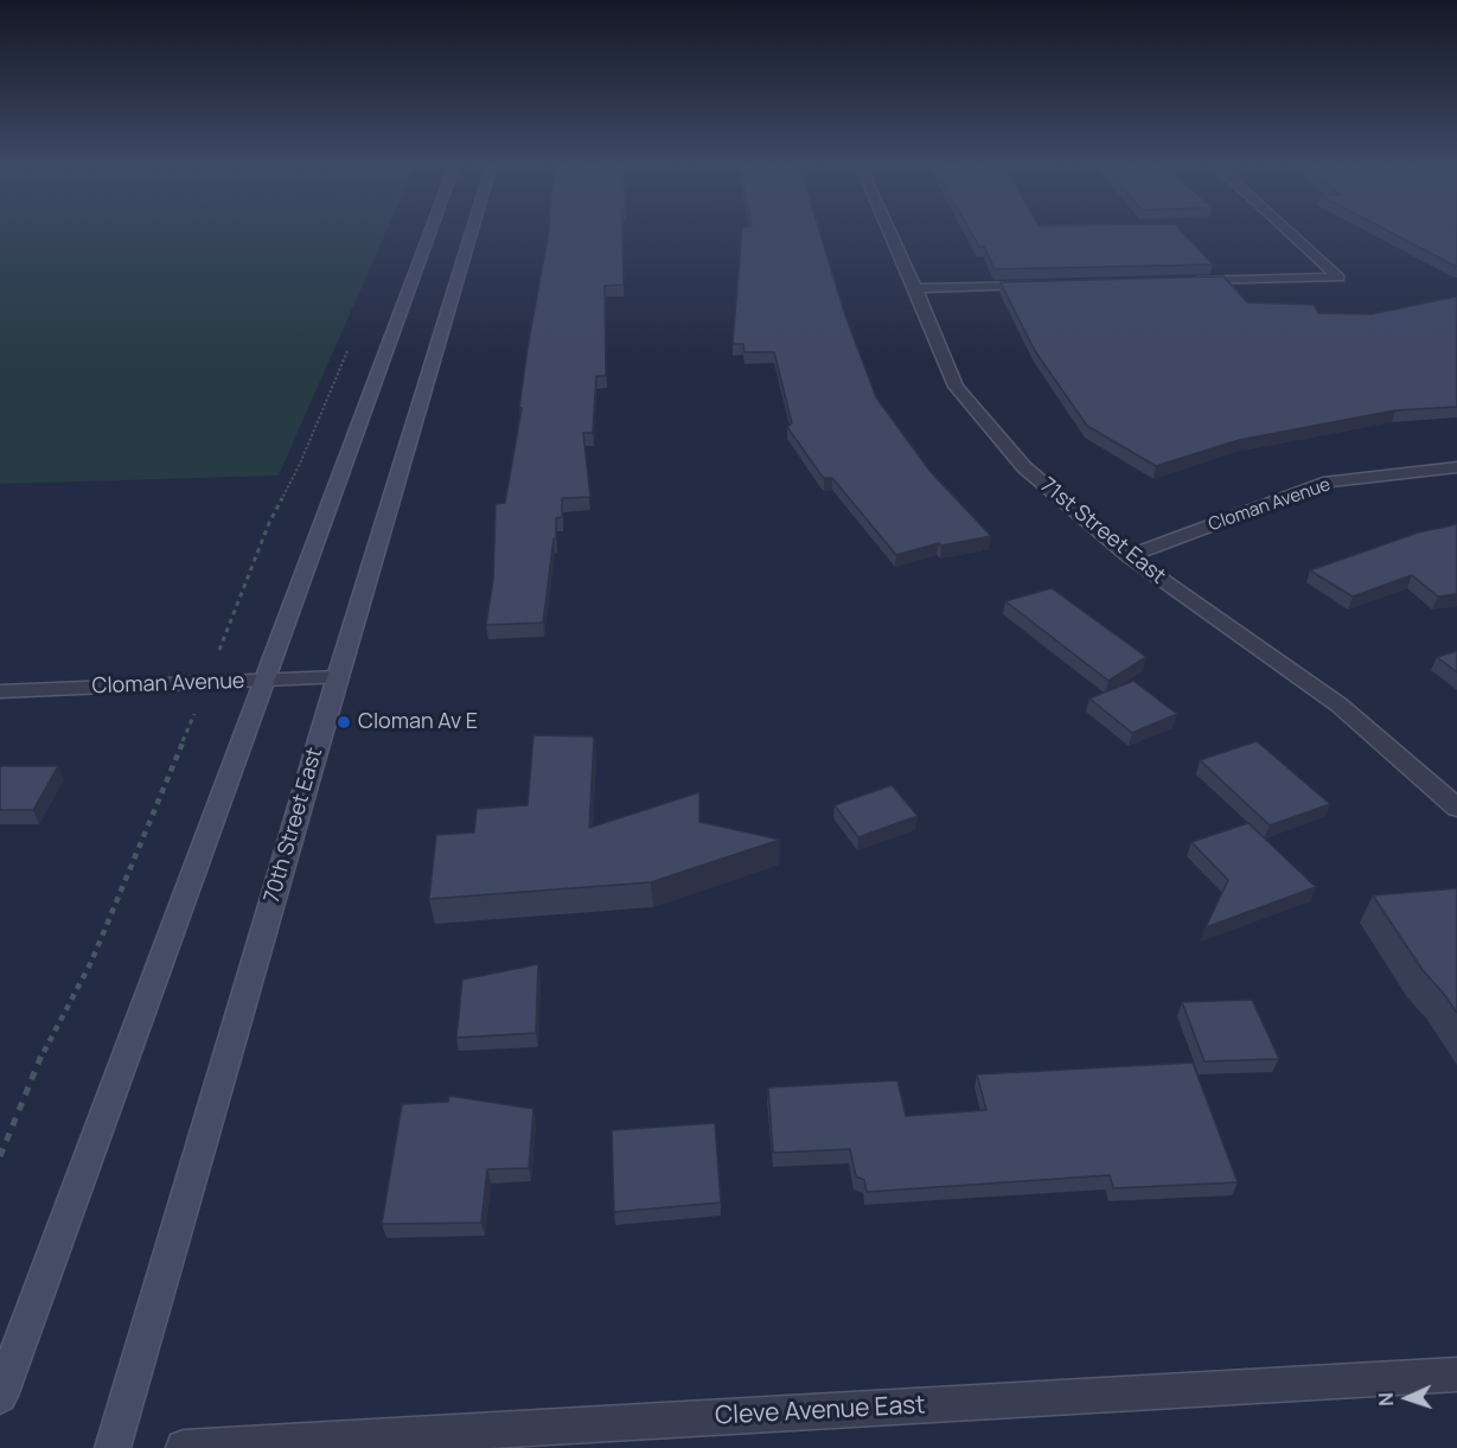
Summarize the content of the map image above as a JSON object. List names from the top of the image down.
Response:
{
  "streets": {
    "main road": ["70th Street East"],
    "street": ["Cloman Avenue", "71st Street East", "Cleve Avenue East"]
  },
  "crossings": [
    ["Cloman Avenue", "71st Street East"],
    ["Cloman Avenue", "70th Street East"]
  ],
  "places": ["Cloman Av E"],
  "north": "left"
}
